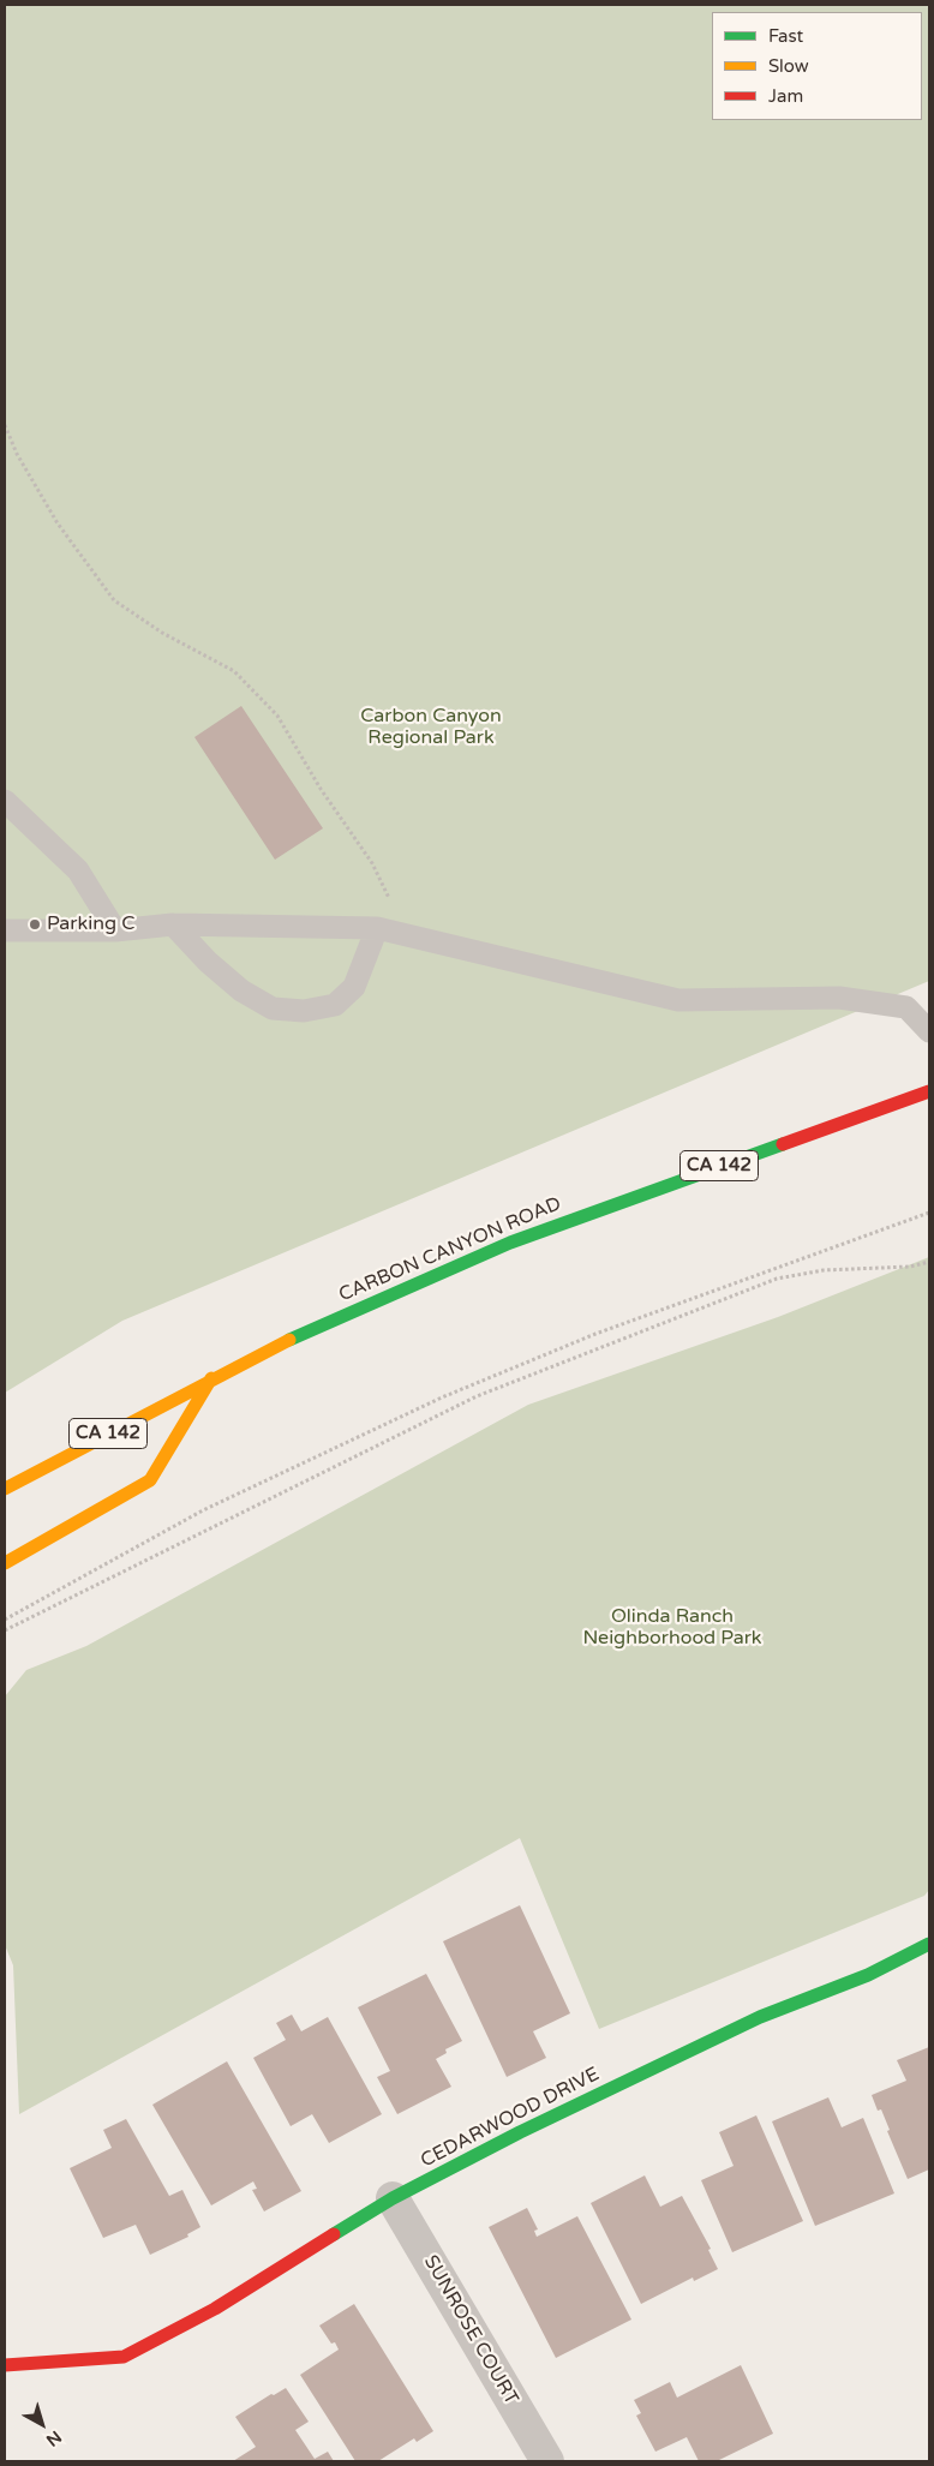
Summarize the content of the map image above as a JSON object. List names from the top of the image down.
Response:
{
  "streets": {
    "main road": ["CA 142", "CARBON CANYON ROAD", "CEDARWOOD DRIVE"],
    "street": ["SUNROSE COURT"]
  },
  "crossings": [
    ["CEDARWOOD DRIVE", "SUNROSE COURT"]
  ],
  "parks": ["Carbon Canyon Regional Park", "Olinda Ranch Neighborhood Park"],
  "places": ["Parking C"],
  "legend": ["Fast", "Slow", "Jam"],
  "north": "bottom right"
}
